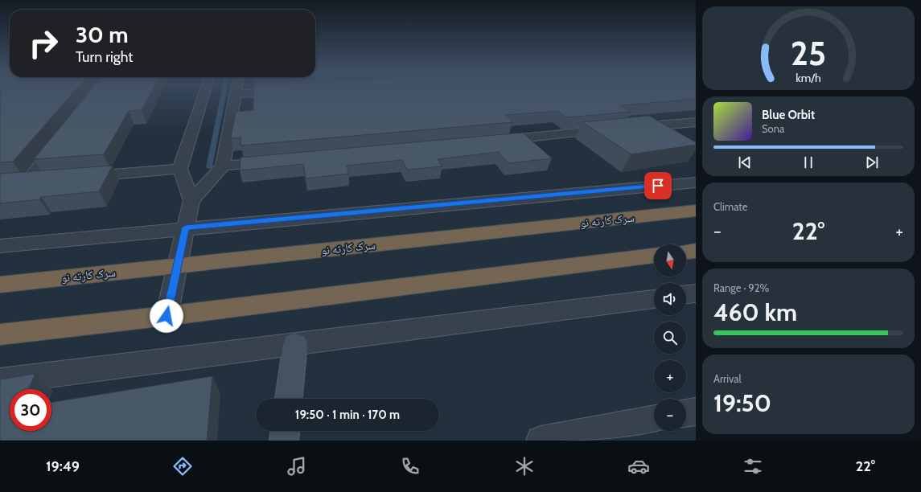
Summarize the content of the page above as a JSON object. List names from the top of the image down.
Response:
{
  "streets": {
    "highway": ["سرک کارته نو"]
  },
  "north": "bottom",
  "page": {
    "turn": ["30 m", "Turn right"],
    "song": ["Blue Orbit", "Sona"],
    "tile": [
      "Climate",
      ["Range · 92%", "460 km"],
      ["Arrival", "19:50"]
    ],
    "heat": ["−", "22°", "+"],
    "map_buttons": ["+", "−"],
    "limit": "30",
    "trip": "19:50 · 1 min · 170 m",
    "tabs": ["19:49", "22°"],
    "gauge": ["25", "km/h"]
  }
}
